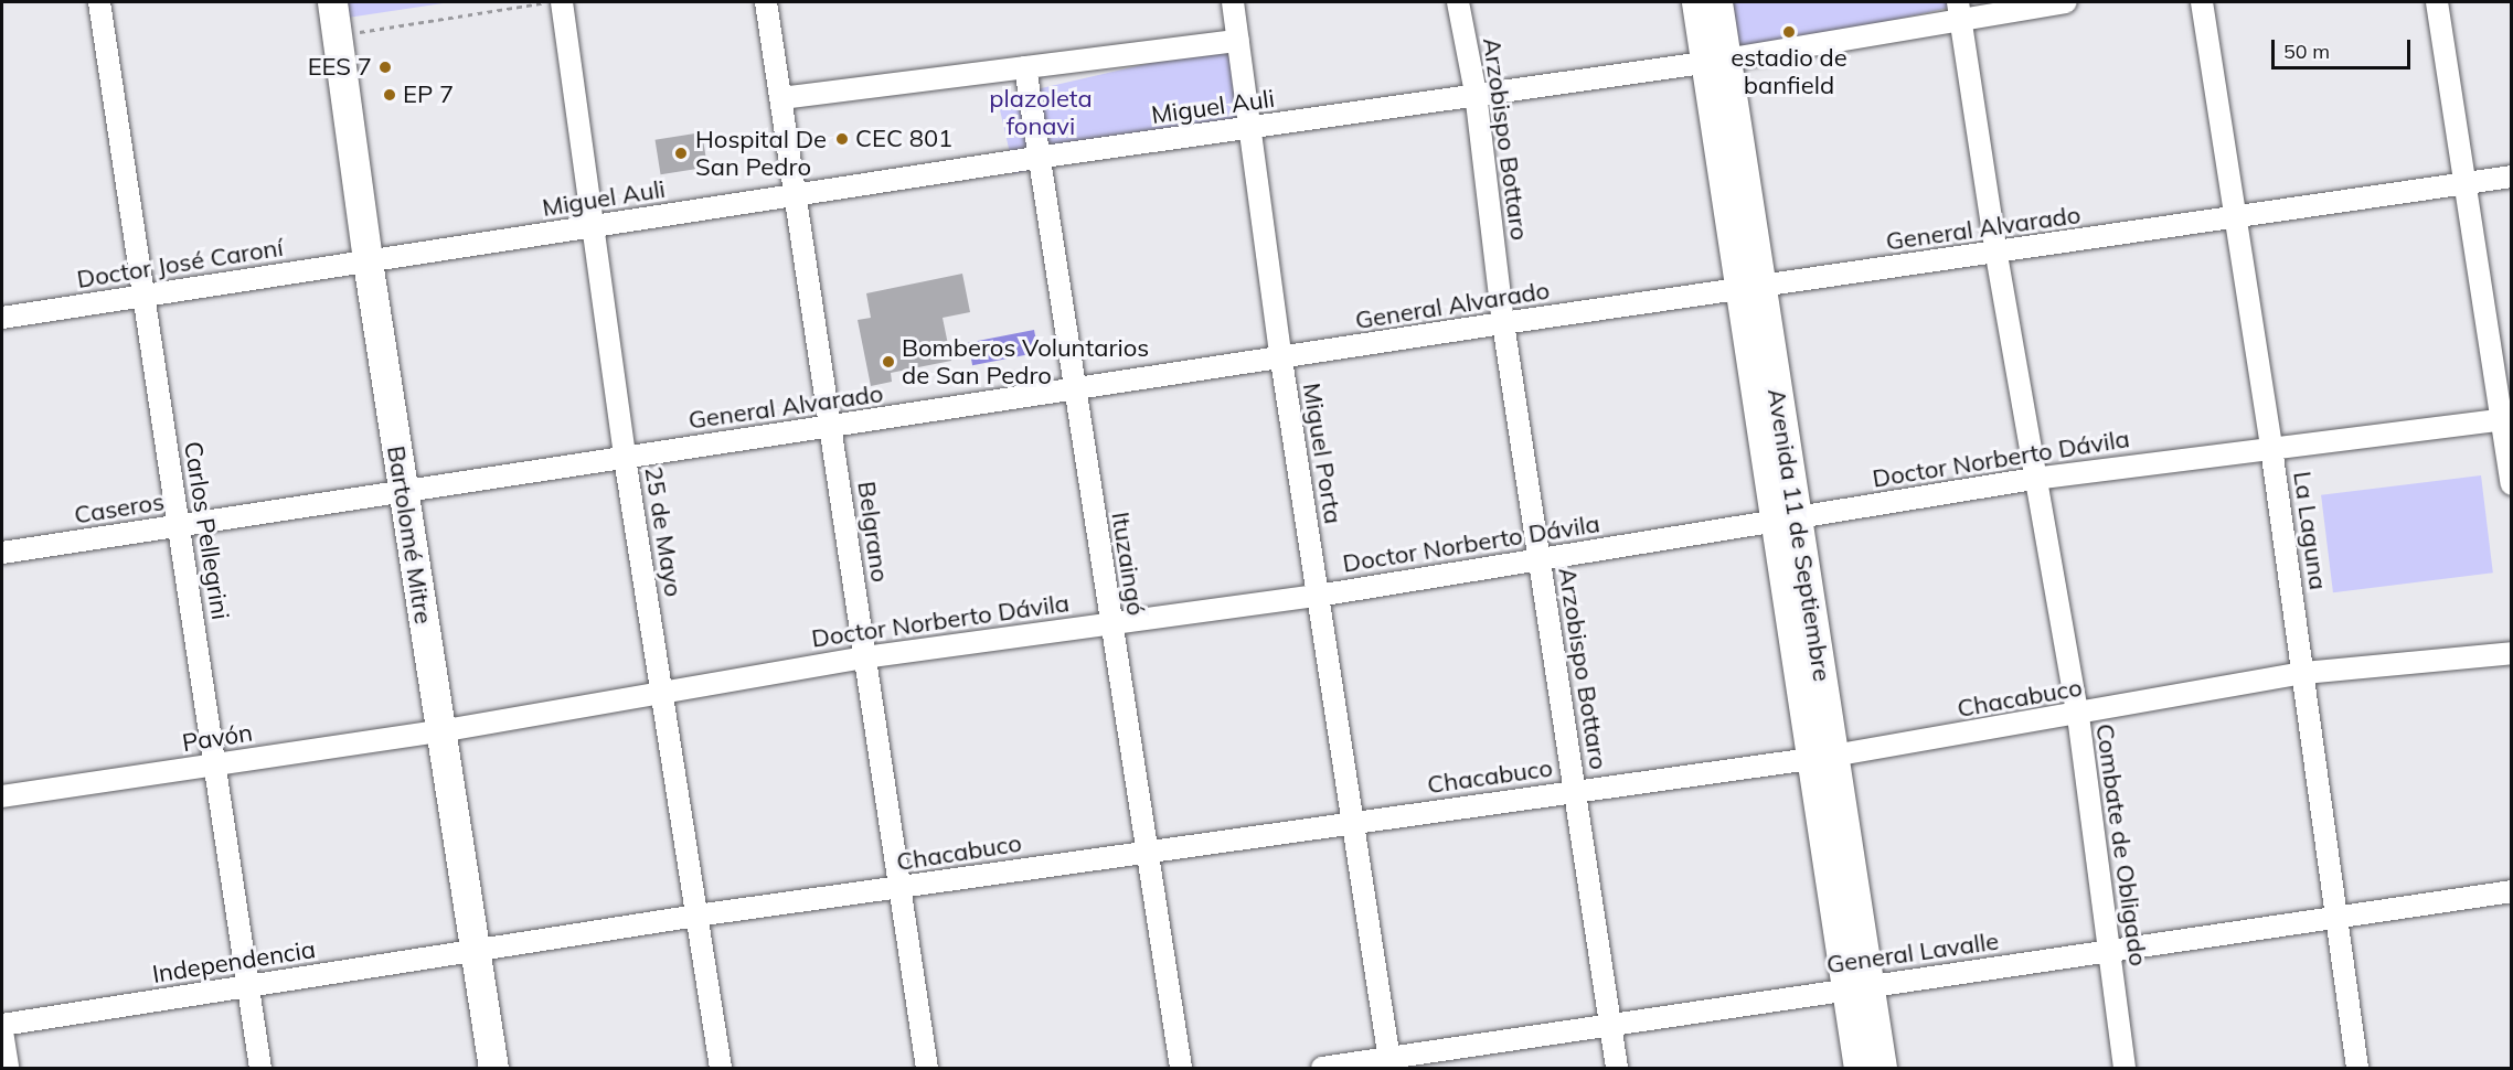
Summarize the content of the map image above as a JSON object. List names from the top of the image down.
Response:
{
  "streets": {
    "main road": ["Bartolomé Mitre", "Avenida 11 de Septiembre"],
    "street": [
      "Miguel Auli",
      "Arzobispo Bottaro",
      "General Alvarado",
      "Doctor José Caroní",
      "Miguel Porta",
      "Doctor Norberto Dávila",
      "Caseros",
      "Carlos Pellegrini",
      "La Laguna",
      "25 de Mayo",
      "Belgrano",
      "Ituzaingó",
      "Chacabuco",
      "Pavón",
      "Combate de Obligado",
      "General Lavalle",
      "Independencia"
    ]
  },
  "crossings": [
    ["Miguel Auli", "Arzobispo Bottaro"],
    ["Miguel Auli", "Doctor José Caroní"],
    ["Miguel Auli", "Miguel Porta"],
    ["Miguel Auli", "25 de Mayo"],
    ["Miguel Auli", "Belgrano"],
    ["Miguel Auli", "Bartolomé Mitre"],
    ["Miguel Auli", "Avenida 11 de Septiembre"],
    ["Miguel Auli", "Ituzaingó"],
    ["Miguel Auli", "Combate de Obligado"],
    ["Arzobispo Bottaro", "General Alvarado"],
    ["Arzobispo Bottaro", "Doctor Norberto Dávila"],
    ["Arzobispo Bottaro", "Chacabuco"],
    ["Arzobispo Bottaro", "General Lavalle"],
    ["General Alvarado", "Miguel Porta"],
    ["General Alvarado", "Caseros"],
    ["General Alvarado", "La Laguna"],
    ["General Alvarado", "25 de Mayo"],
    ["General Alvarado", "Belgrano"],
    ["General Alvarado", "Bartolomé Mitre"],
    ["General Alvarado", "Avenida 11 de Septiembre"],
    ["General Alvarado", "Ituzaingó"],
    ["General Alvarado", "Combate de Obligado"],
    ["Doctor José Caroní", "Carlos Pellegrini"],
    ["Doctor José Caroní", "Bartolomé Mitre"],
    ["Miguel Porta", "Doctor Norberto Dávila"],
    ["Miguel Porta", "Chacabuco"],
    ["Miguel Porta", "General Lavalle"],
    ["Doctor Norberto Dávila", "La Laguna"],
    ["Doctor Norberto Dávila", "25 de Mayo"],
    ["Doctor Norberto Dávila", "Belgrano"],
    ["Doctor Norberto Dávila", "Bartolomé Mitre"],
    ["Doctor Norberto Dávila", "Avenida 11 de Septiembre"],
    ["Doctor Norberto Dávila", "Ituzaingó"],
    ["Doctor Norberto Dávila", "Pavón"],
    ["Doctor Norberto Dávila", "Combate de Obligado"],
    ["Caseros", "Carlos Pellegrini"],
    ["Caseros", "Bartolomé Mitre"],
    ["Carlos Pellegrini", "Pavón"],
    ["Carlos Pellegrini", "Independencia"],
    ["La Laguna", "Chacabuco"],
    ["La Laguna", "General Lavalle"],
    ["25 de Mayo", "Chacabuco"],
    ["Belgrano", "Chacabuco"],
    ["Bartolomé Mitre", "Chacabuco"],
    ["Bartolomé Mitre", "Pavón"],
    ["Bartolomé Mitre", "Independencia"],
    ["Avenida 11 de Septiembre", "Chacabuco"],
    ["Avenida 11 de Septiembre", "General Lavalle"],
    ["Ituzaingó", "Chacabuco"],
    ["Chacabuco", "Combate de Obligado"],
    ["Chacabuco", "Independencia"],
    ["Combate de Obligado", "General Lavalle"]
  ],
  "parks": ["plazoleta fonavi"],
  "places": [
    "estadio de banfield",
    "EES 7",
    "EP 7",
    "CEC 801",
    "Hospital De San Pedro",
    "Bomberos Voluntarios de San Pedro"
  ],
  "scale_bar": "50 m"
}
